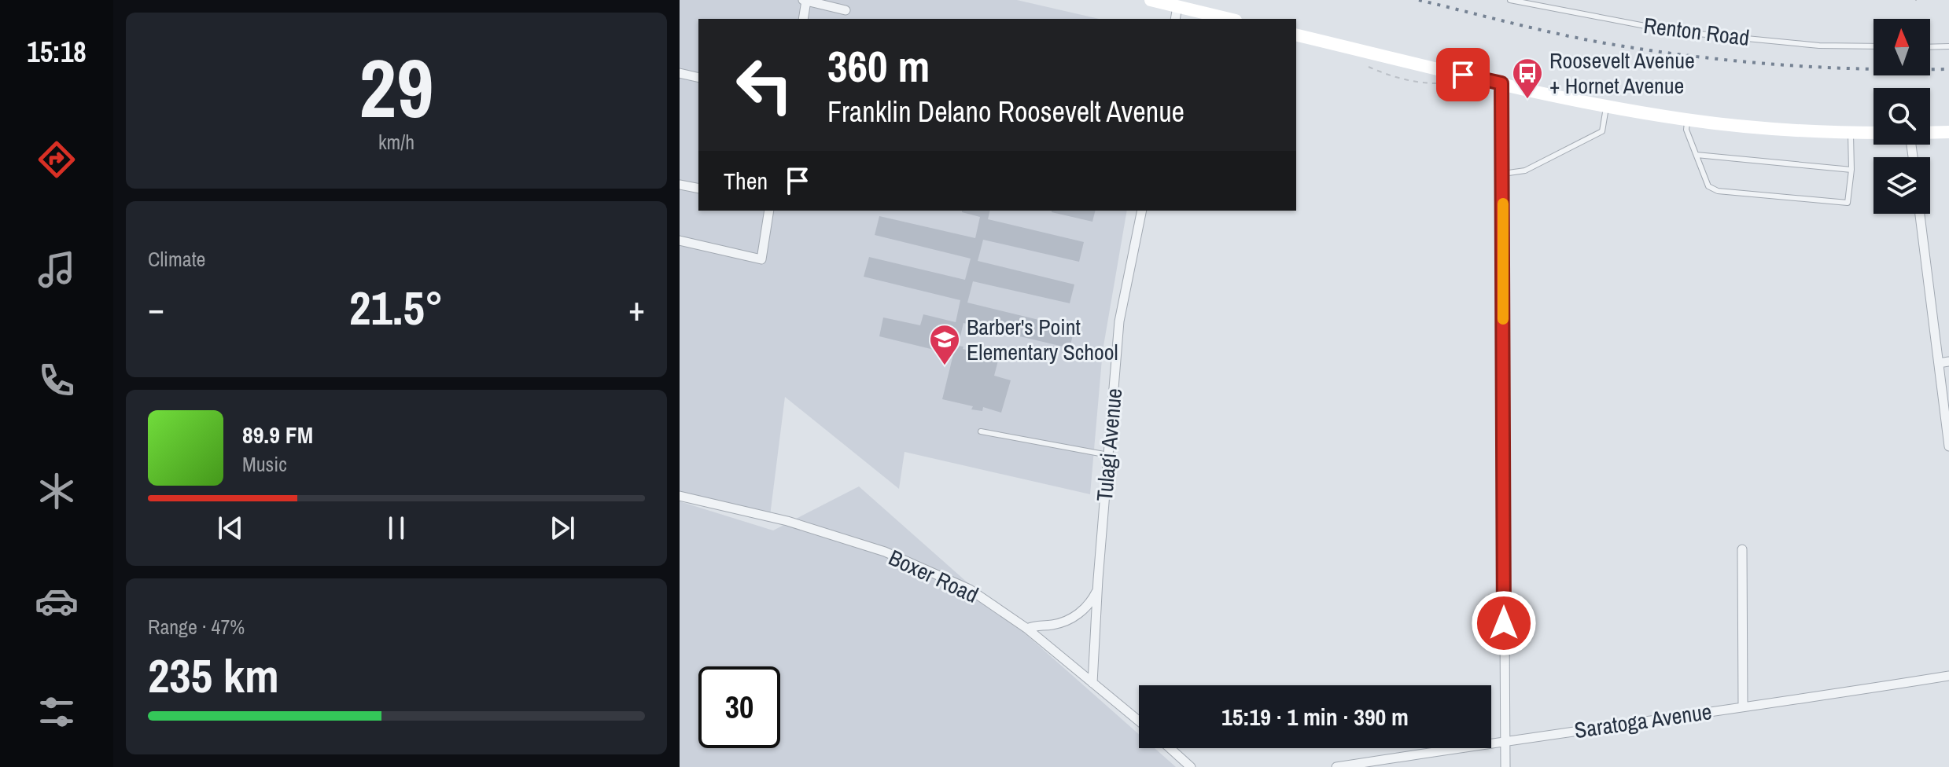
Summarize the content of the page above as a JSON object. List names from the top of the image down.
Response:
{
  "streets": {
    "street": ["Tulagi Avenue", "Boxer Road", "Saratoga Avenue"],
    "lane": ["Renton Road"]
  },
  "crossings": [
    ["Tulagi Avenue", "Boxer Road"]
  ],
  "places": {
    "bus stop": ["Roosevelt Avenue + Hornet Avenue"],
    "school or university": ["Barber's Point Elementary School"]
  },
  "north": "top",
  "page": {
    "tabs": "15:18",
    "tile": [
      ["29", "km/h"],
      "Climate",
      ["Range · 47%", "235 km"]
    ],
    "turn": ["360 m", "Franklin Delano Roosevelt Avenue"],
    "then": "Then",
    "heat": ["−", "21.5°", "+"],
    "song": ["89.9 FM", "Music"],
    "limit": "30",
    "trip": "15:19 · 1 min · 390 m"
  }
}
